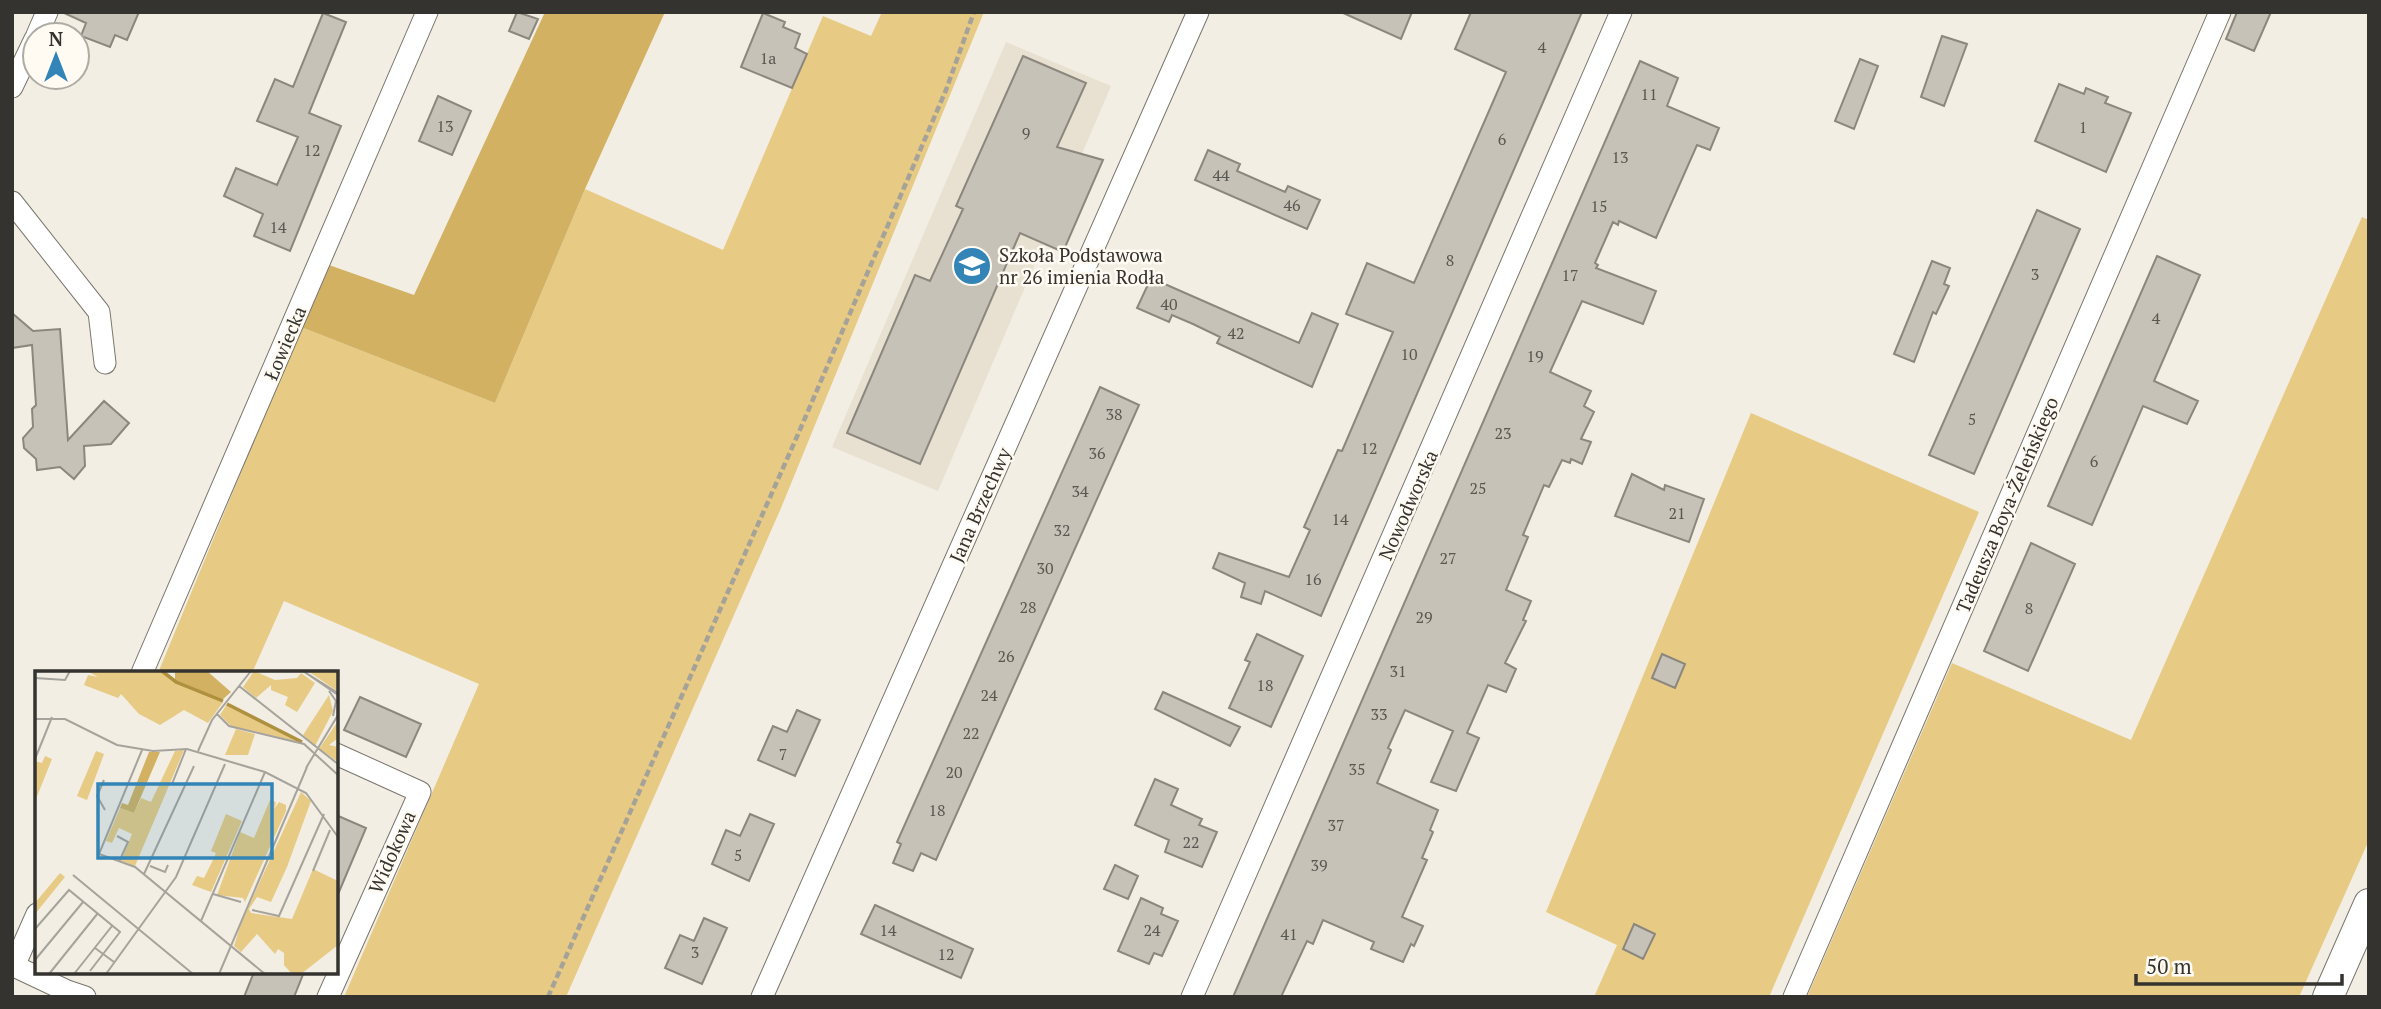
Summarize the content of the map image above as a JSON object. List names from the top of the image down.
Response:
{
  "streets": {
    "street": [
      "Łowiecka",
      "Jana Brzechwy",
      "Nowodworska",
      "Tadeusza Boya-Żeleńskiego",
      "Widokowa"
    ]
  },
  "places": {
    "school or university": ["Szkoła Podstawowa nr 26 imienia Rodła"]
  },
  "house_numbers": [
    "4",
    "1a",
    "11",
    "13",
    "1",
    "9",
    "6",
    "12",
    "13",
    "44",
    "46",
    "15",
    "14",
    "8",
    "3",
    "17",
    "40",
    "4",
    "42",
    "10",
    "19",
    "38",
    "5",
    "23",
    "12",
    "36",
    "6",
    "25",
    "34",
    "21",
    "14",
    "32",
    "27",
    "30",
    "16",
    "28",
    "8",
    "29",
    "26",
    "31",
    "18",
    "24",
    "33",
    "22",
    "7",
    "35",
    "20",
    "18",
    "37",
    "22",
    "5",
    "39",
    "14",
    "24",
    "41",
    "3",
    "12"
  ],
  "scale_bar": "50 m",
  "north": "top"
}
